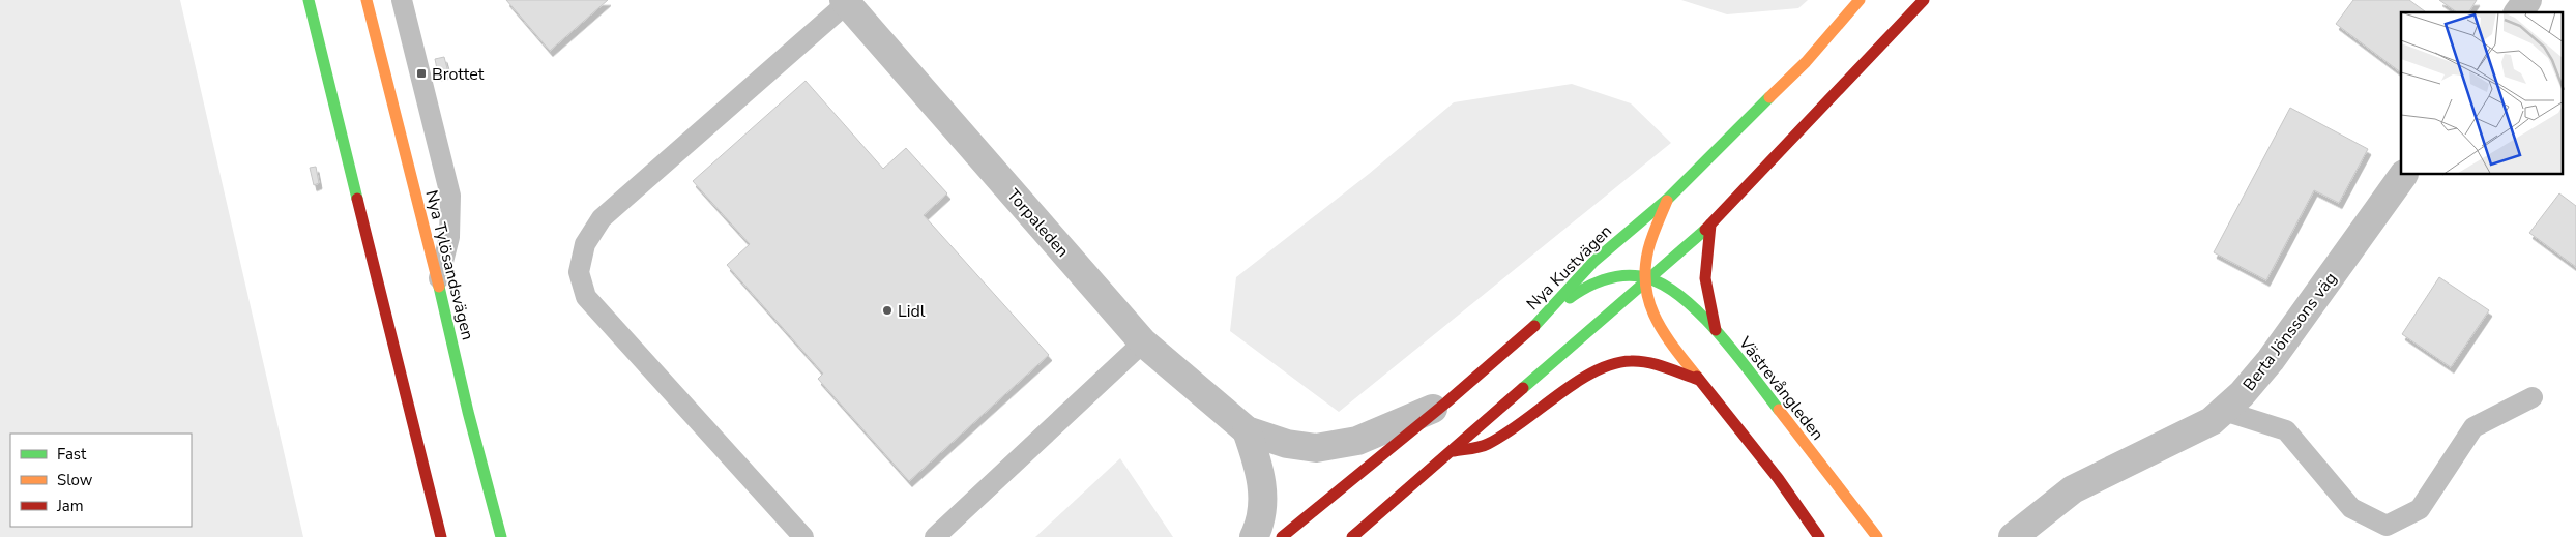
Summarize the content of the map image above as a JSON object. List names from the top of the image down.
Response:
{
  "streets": {
    "street": [
      "Torpaleden",
      "Nya Tylösandsvägen",
      "Nya Kustvägen",
      "Berta Jönssons väg",
      "Västrevångleden"
    ]
  },
  "crossings": [
    ["Torpaleden", "Nya Kustvägen"],
    ["Nya Kustvägen", "Västrevångleden"]
  ],
  "places": {
    "transit": ["Brottet"],
    "other": ["Lidl"]
  },
  "legend": ["Fast", "Slow", "Jam"]
}
